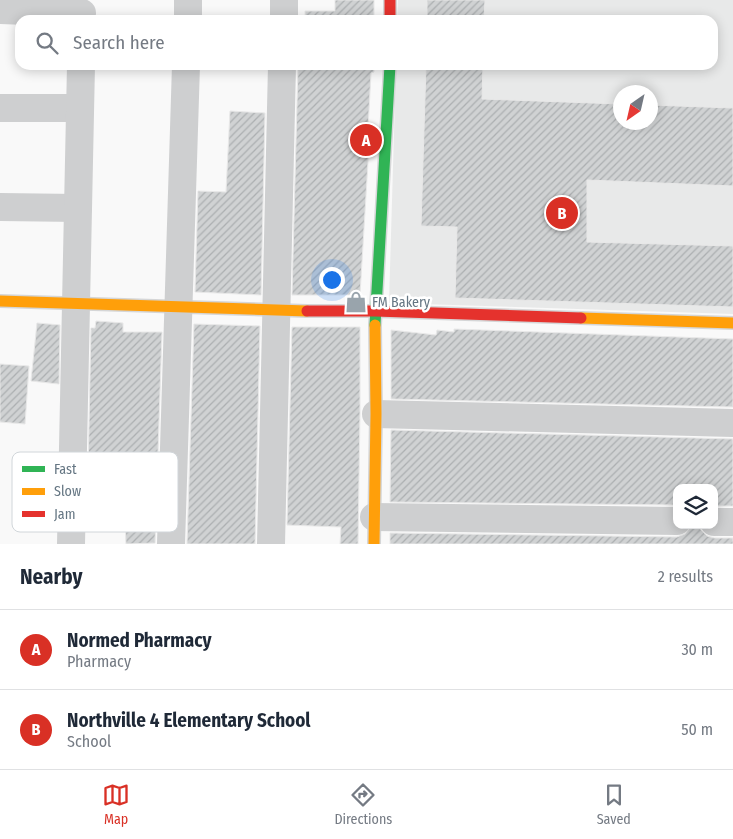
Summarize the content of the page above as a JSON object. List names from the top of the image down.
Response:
{
  "places": {
    "shop": ["FM Bakery"]
  },
  "legend": ["Fast", "Slow", "Jam"],
  "north": "bottom left",
  "page": {
    "search": "Search here",
    "pins": ["A", "B"],
    "heading": ["Nearby", "2 results"],
    "list": [
      {
        "mark": "A",
        "name": "Normed Pharmacy",
        "note": "Pharmacy",
        "value": "30 m"
      },
      {
        "mark": "B",
        "name": "Northville 4 Elementary School",
        "note": "School",
        "value": "50 m"
      }
    ],
    "nav": ["Map", "Directions", "Saved"]
  }
}
